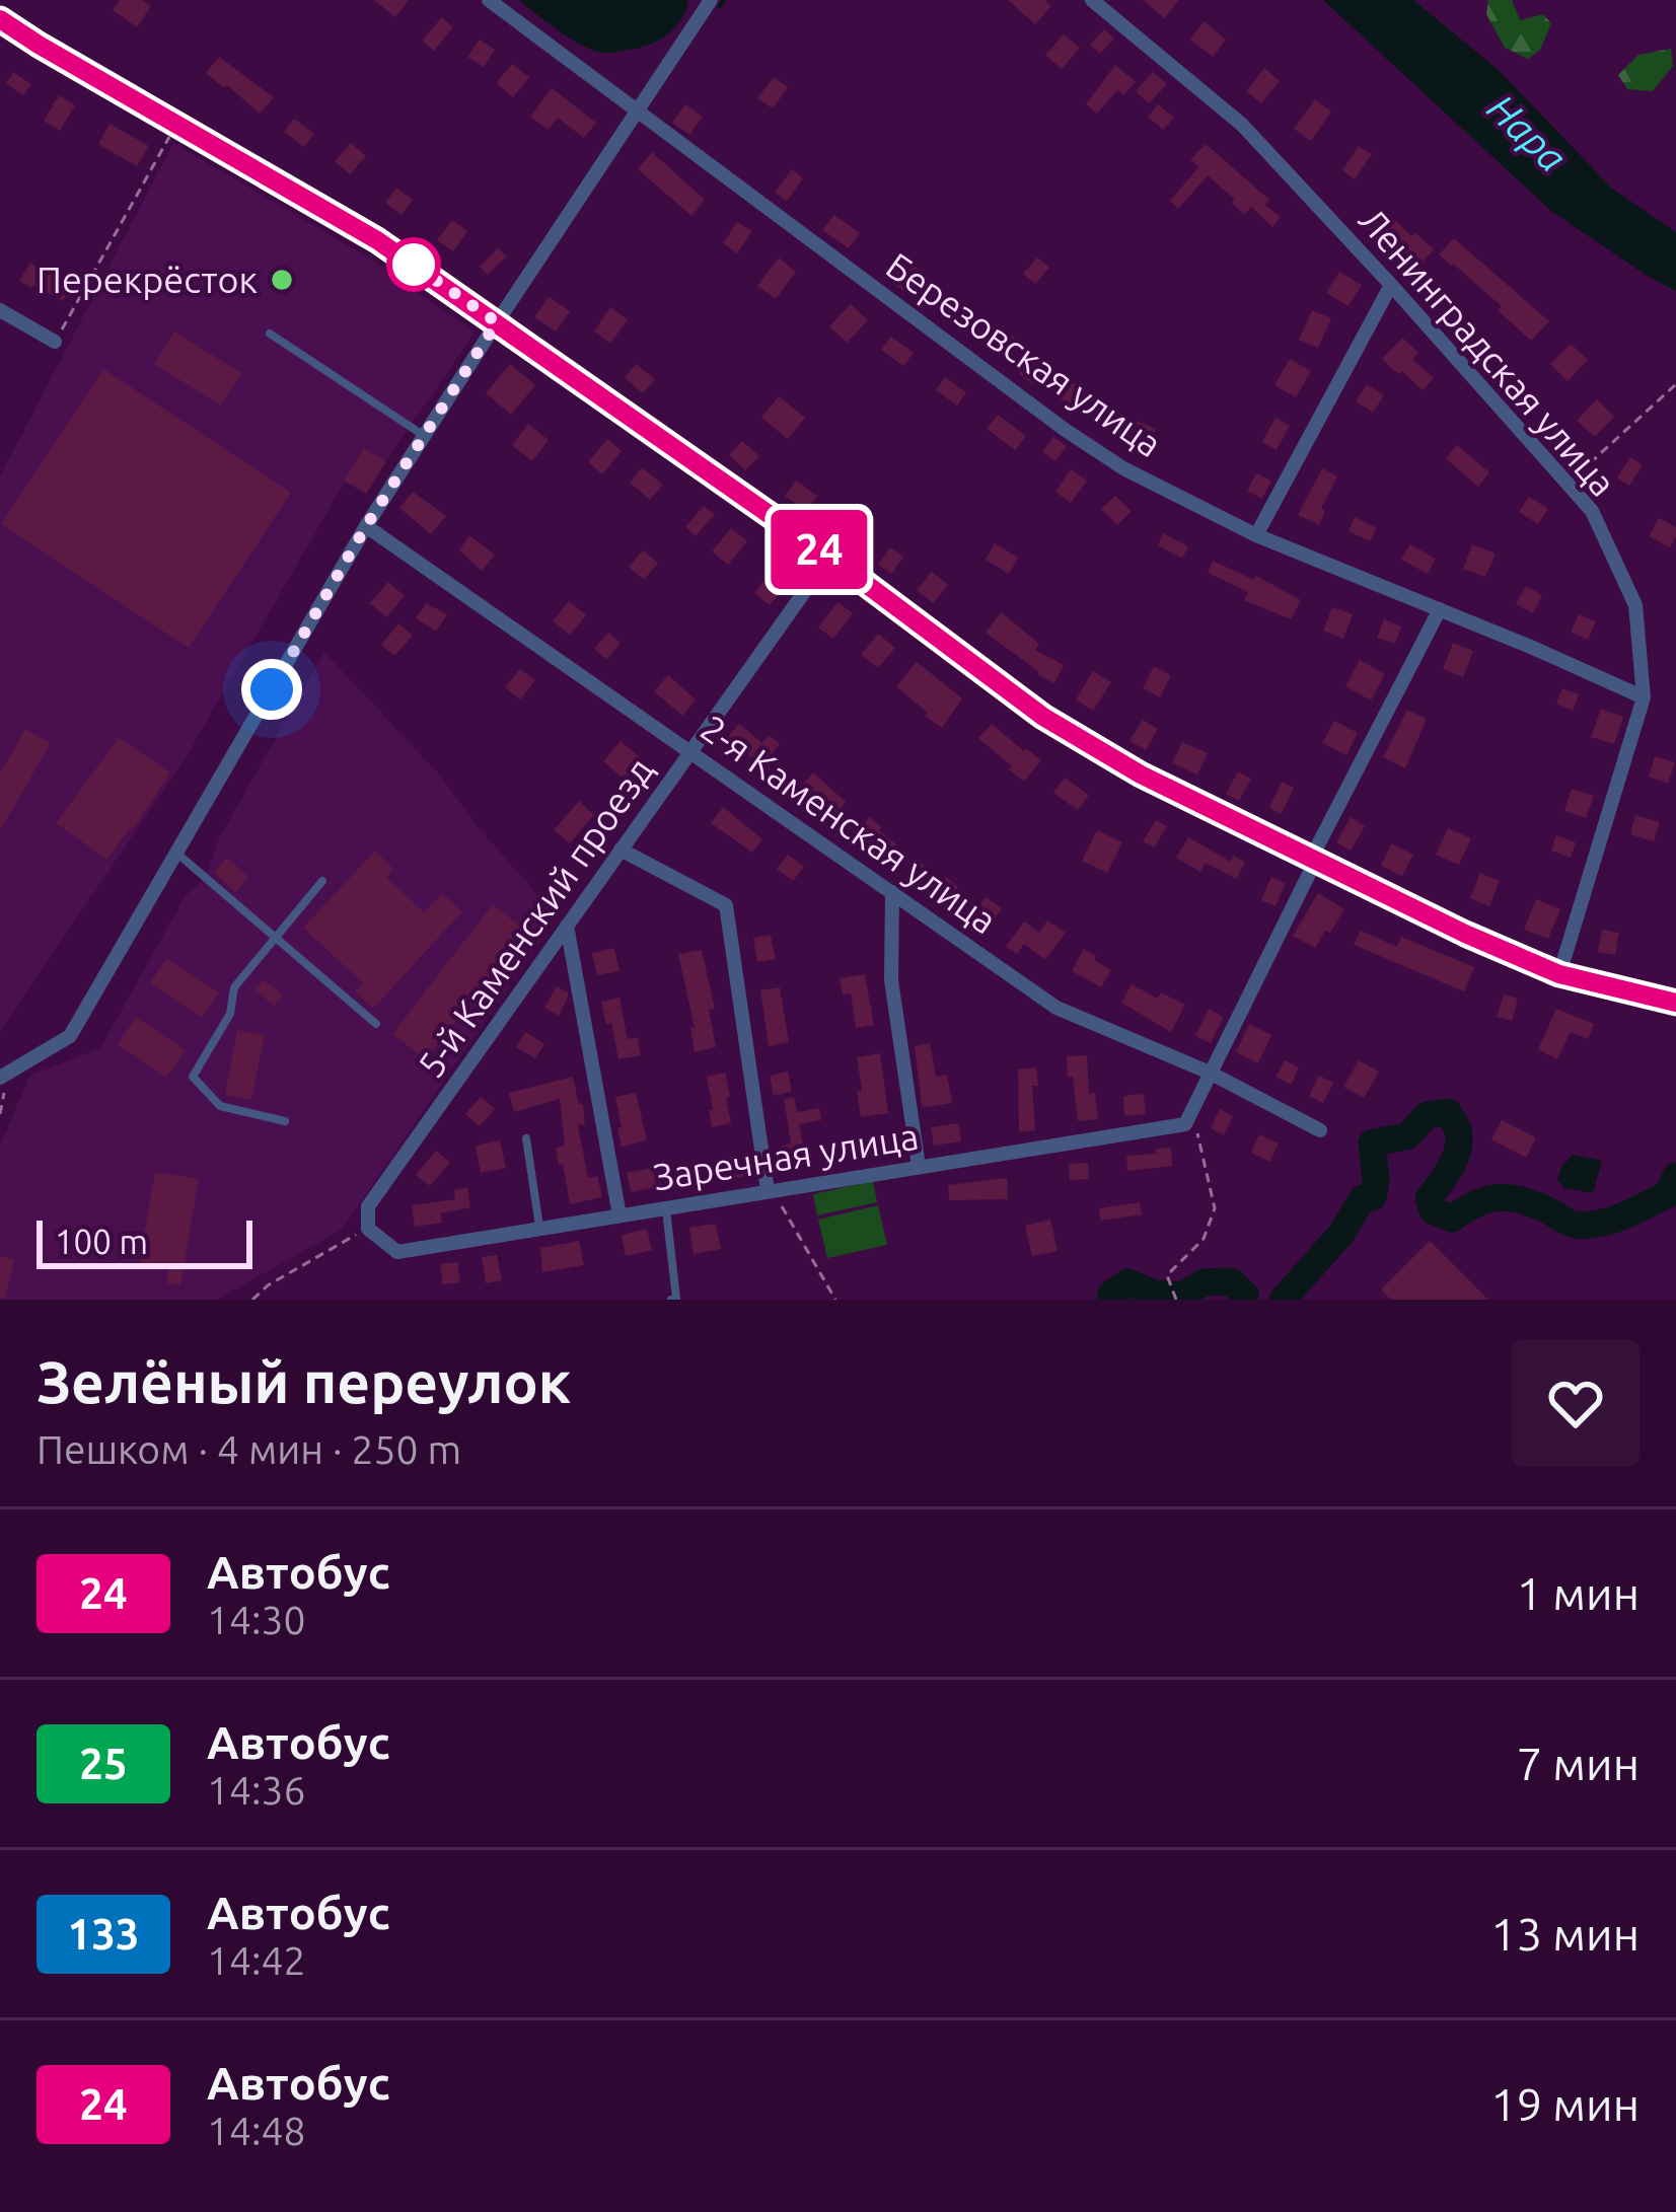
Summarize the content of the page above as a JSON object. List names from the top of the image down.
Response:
{
  "streets": {
    "street": [
      "Ленинградская улица",
      "Березовская улица",
      "2-я Каменская улица",
      "5-й Каменский проезд",
      "Заречная улица"
    ]
  },
  "crossings": [
    ["Ленинградская улица", "Березовская улица"],
    ["2-я Каменская улица", "5-й Каменский проезд"],
    ["5-й Каменский проезд", "Заречная улица"]
  ],
  "water": ["Нара"],
  "places": ["Перекрёсток"],
  "lines": ["bus line 24"],
  "scale_bar": "100 m",
  "page": {
    "on_map": "24",
    "scale": "100 m",
    "heading": ["Зелёный переулок", "Пешком · 4 мин · 250 m"],
    "list": [
      {
        "mark": "24",
        "name": "Автобус",
        "note": "14:30",
        "value": "1 мин"
      },
      {
        "mark": "25",
        "name": "Автобус",
        "note": "14:36",
        "value": "7 мин"
      },
      {
        "mark": "133",
        "name": "Автобус",
        "note": "14:42",
        "value": "13 мин"
      },
      {
        "mark": "24",
        "name": "Автобус",
        "note": "14:48",
        "value": "19 мин"
      }
    ]
  }
}
